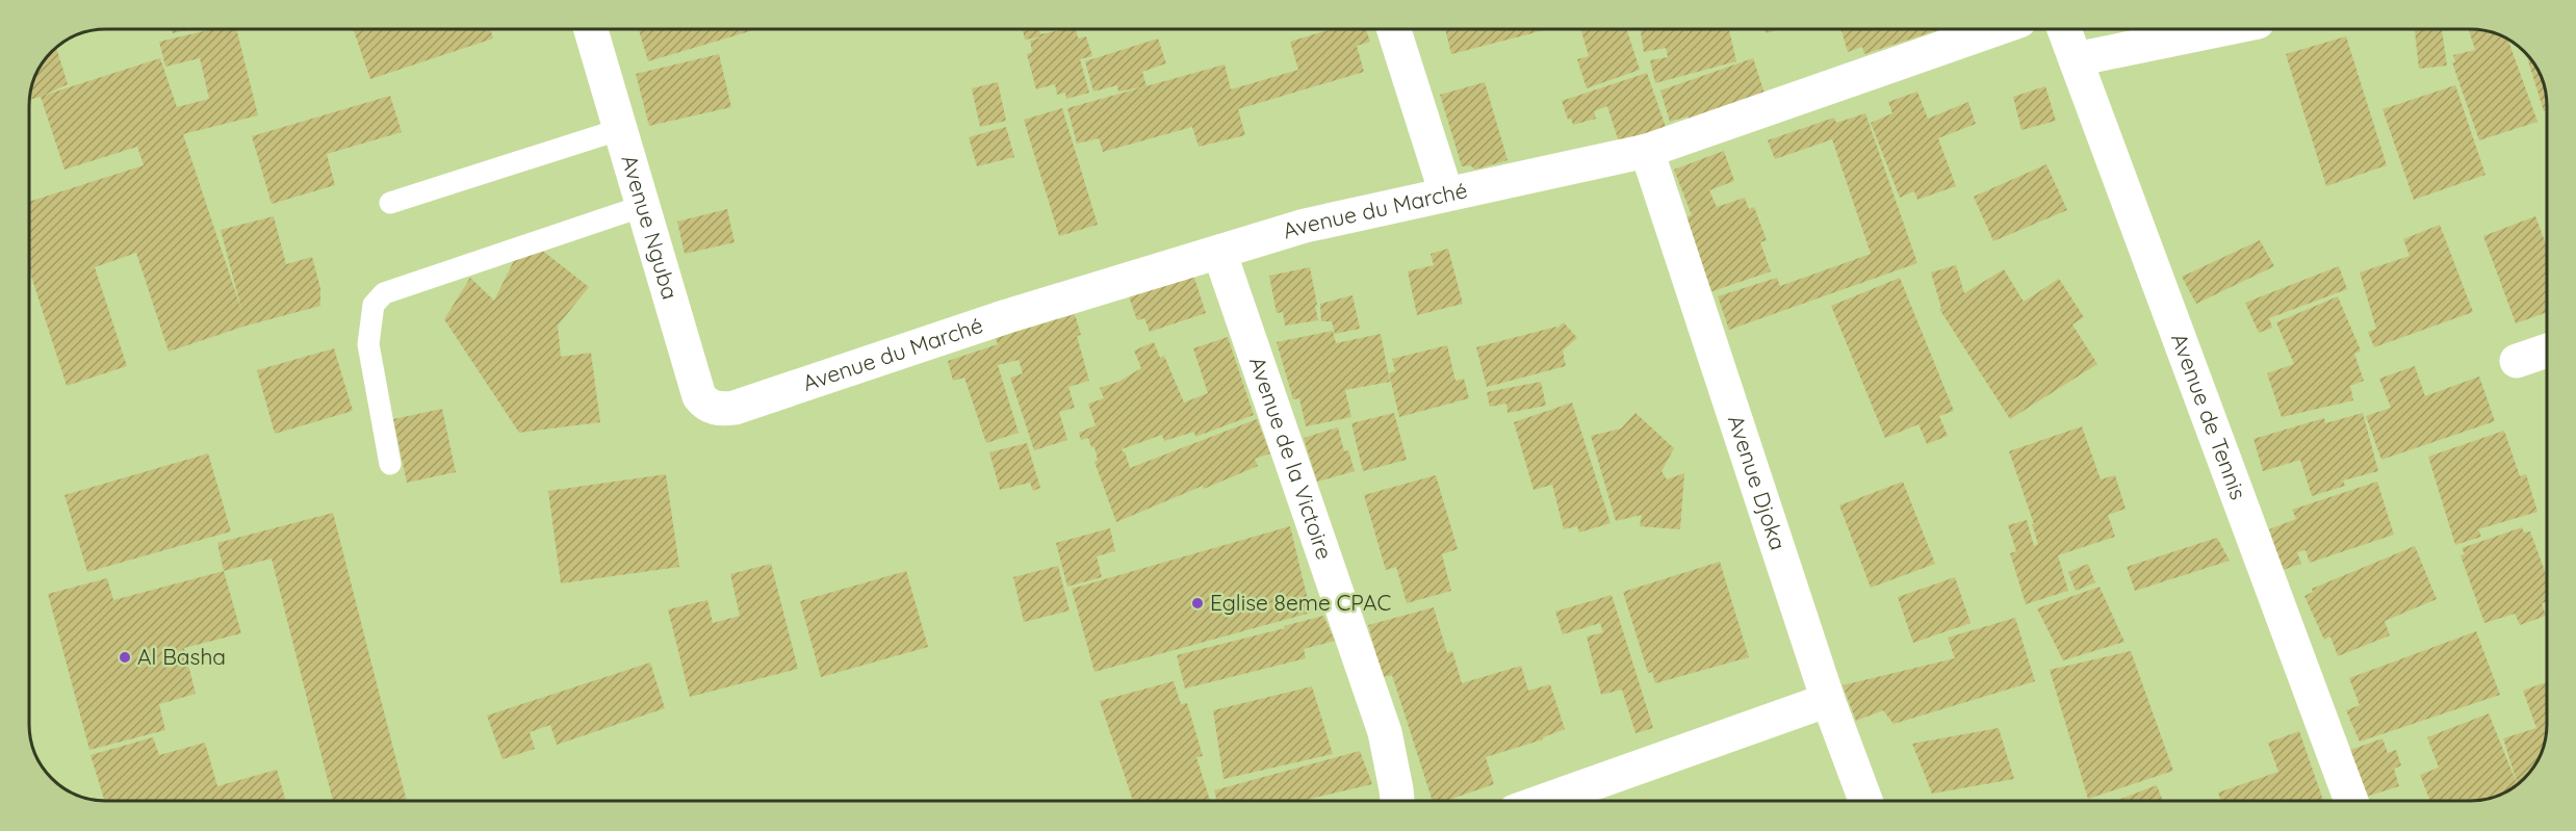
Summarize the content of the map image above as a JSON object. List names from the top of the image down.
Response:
{
  "streets": {
    "street": [
      "Avenue du Marché",
      "Avenue Nguba",
      "Avenue de Tennis",
      "Avenue de la Victoire",
      "Avenue Djoka"
    ]
  },
  "crossings": [
    ["Avenue du Marché", "Avenue Nguba"],
    ["Avenue du Marché", "Avenue de la Victoire"],
    ["Avenue du Marché", "Avenue Djoka"]
  ],
  "places": ["Eglise 8eme CPAC", "Al Basha"]
}
